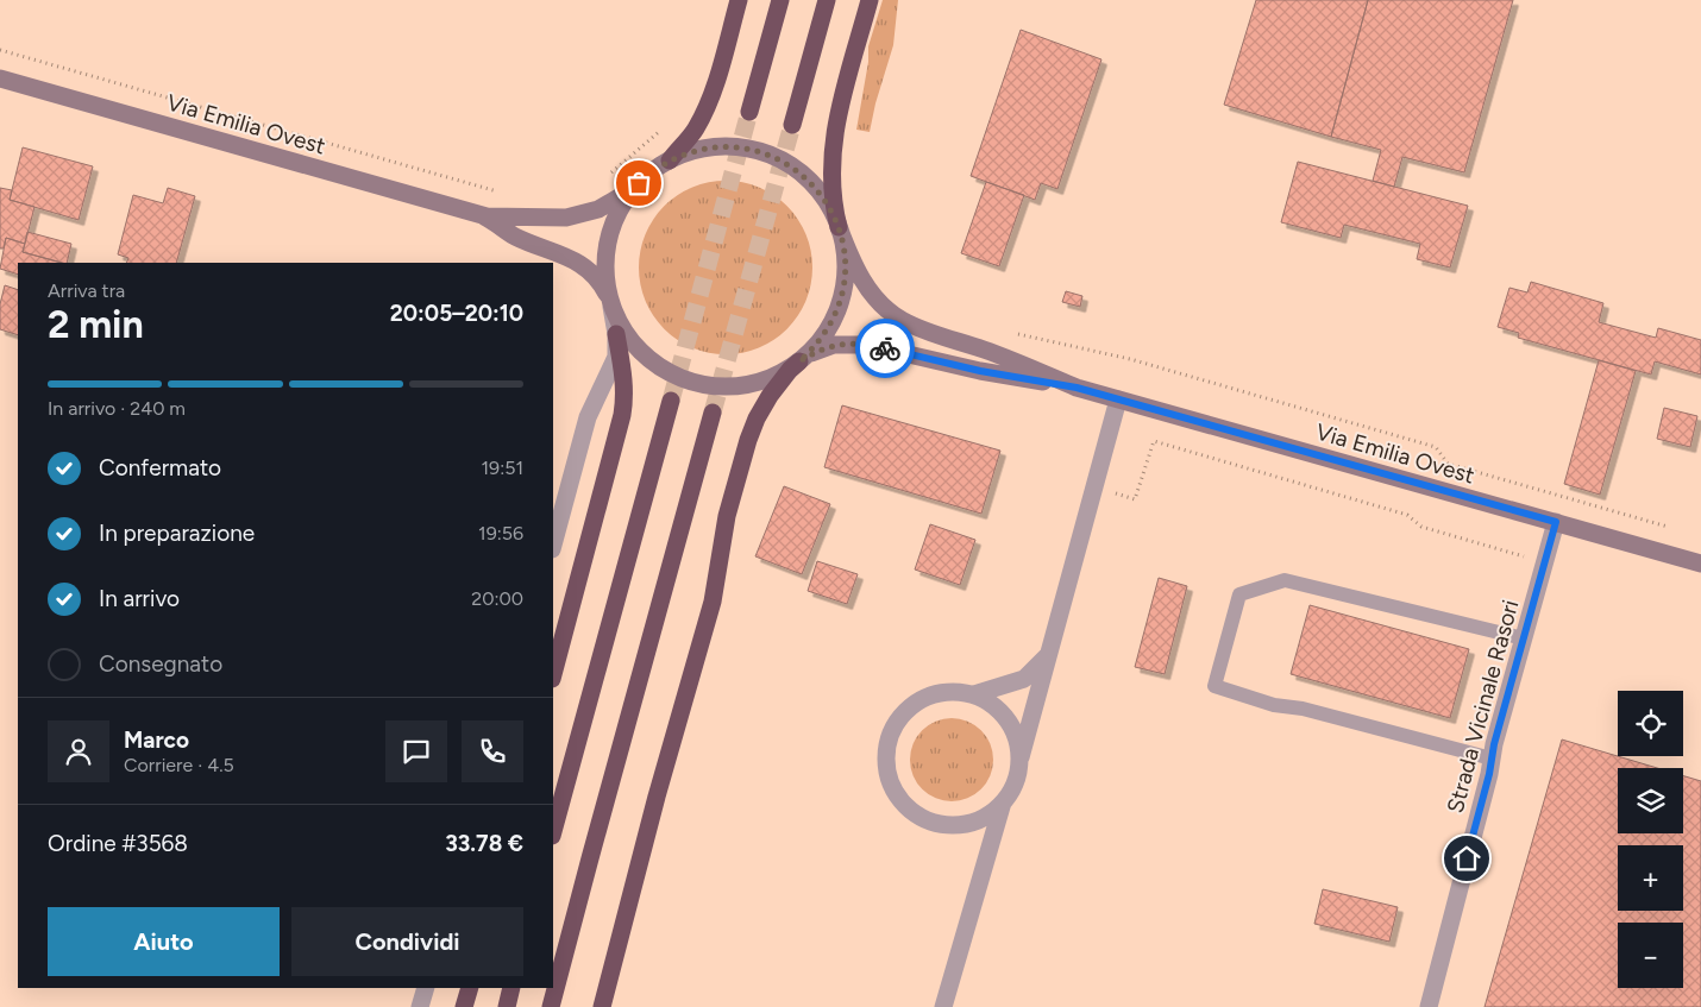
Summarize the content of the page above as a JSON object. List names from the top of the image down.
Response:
{
  "streets": {
    "main road": ["Via Emilia Ovest"],
    "street": ["Strada Vicinale Rasori"]
  },
  "crossings": [
    ["Via Emilia Ovest", "Strada Vicinale Rasori"]
  ],
  "page": {
    "heading": ["2 min", "Arriva tra", "20:05–20:10"],
    "panel": [
      "Marco",
      "Corriere · 4.5",
      "Ordine #3568",
      "33.78 €"
    ],
    "bar": "In arrivo · 240 m",
    "list": [
      ["Confermato", "19:51"],
      ["In preparazione", "19:56"],
      ["In arrivo", "20:00"],
      "Consegnato"
    ],
    "map_buttons": ["+", "−"],
    "buttons": ["Aiuto", "Condividi"]
  }
}
